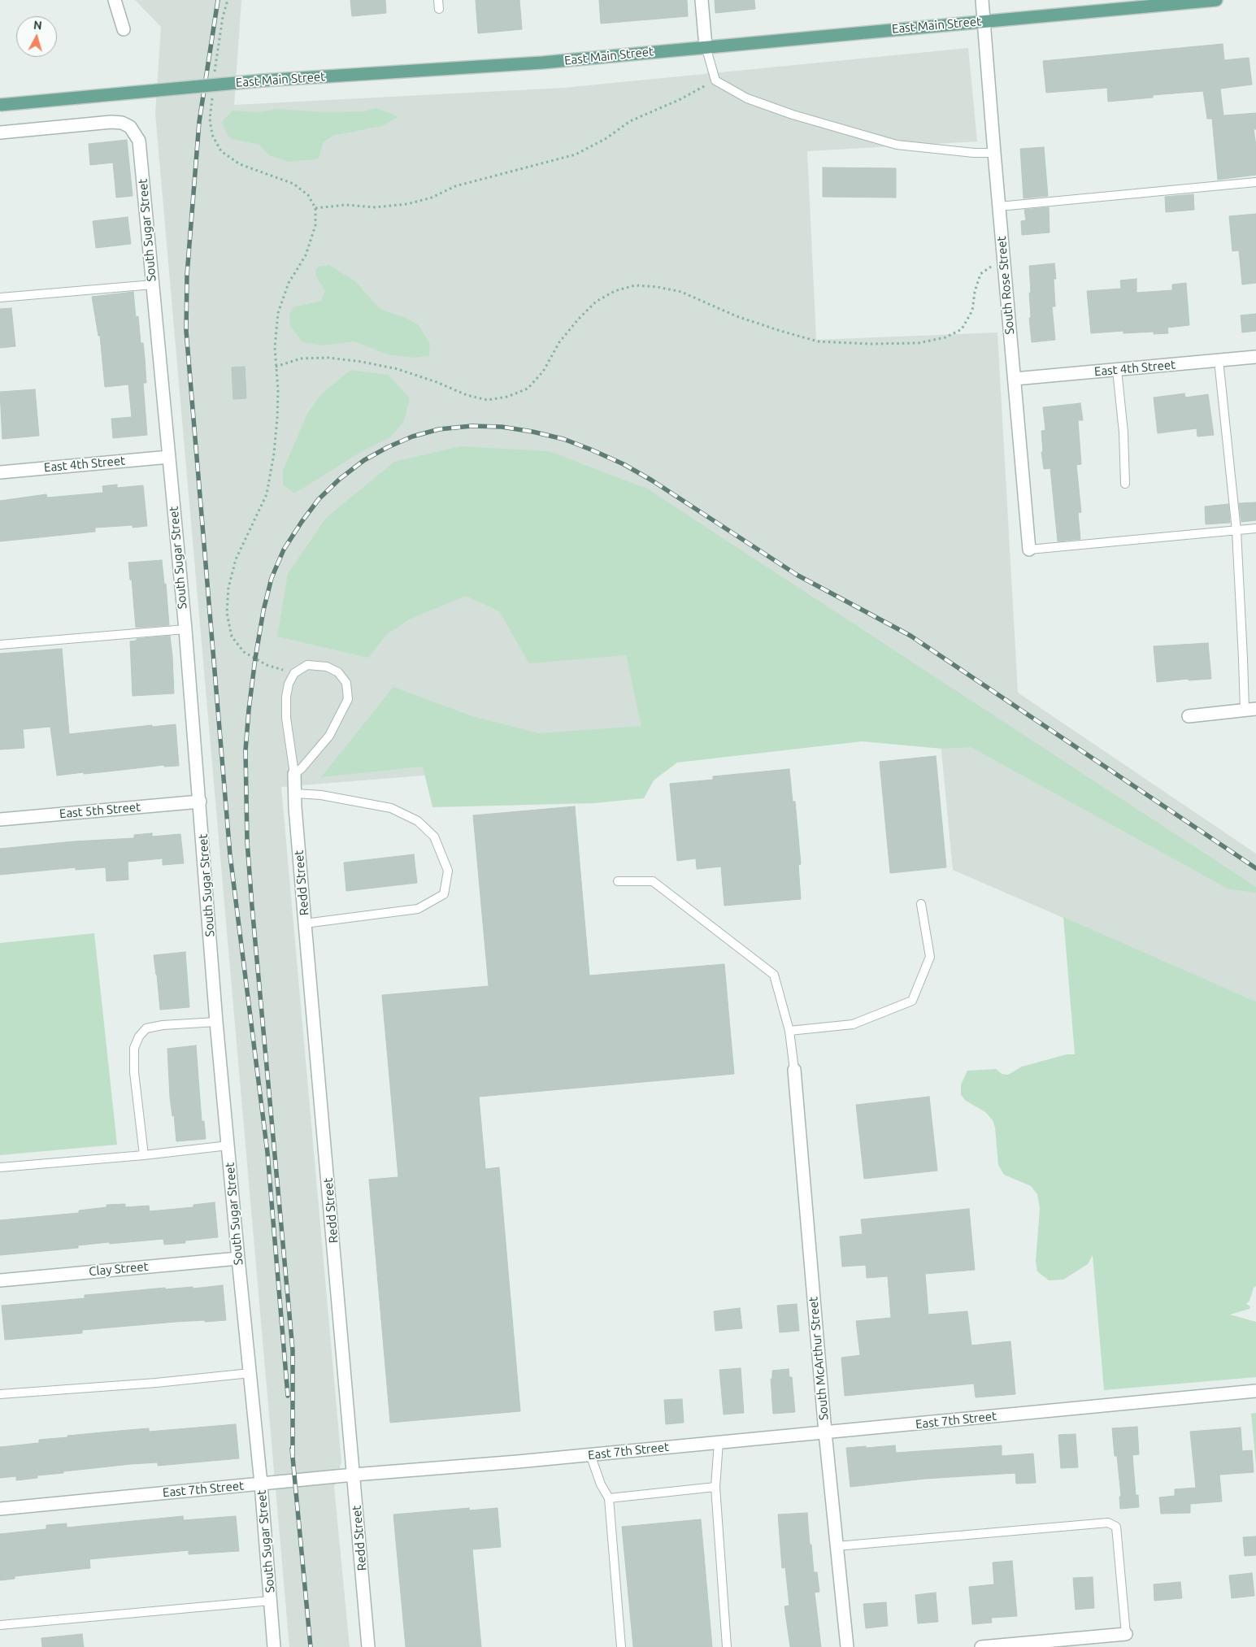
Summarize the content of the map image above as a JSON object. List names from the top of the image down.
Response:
{
  "streets": {
    "main road": ["East Main Street"],
    "street": [
      "South Sugar Street",
      "South Rose Street",
      "East 4th Street",
      "East 5th Street",
      "Redd Street",
      "Clay Street",
      "South McArthur Street",
      "East 7th Street"
    ]
  },
  "crossings": [
    ["East Main Street", "South Rose Street"],
    ["South Sugar Street", "East 4th Street"],
    ["South Sugar Street", "East 5th Street"],
    ["South Sugar Street", "Clay Street"],
    ["South Sugar Street", "East 7th Street"],
    ["South Rose Street", "East 4th Street"],
    ["Redd Street", "East 7th Street"],
    ["South McArthur Street", "East 7th Street"]
  ],
  "north": "top"
}
